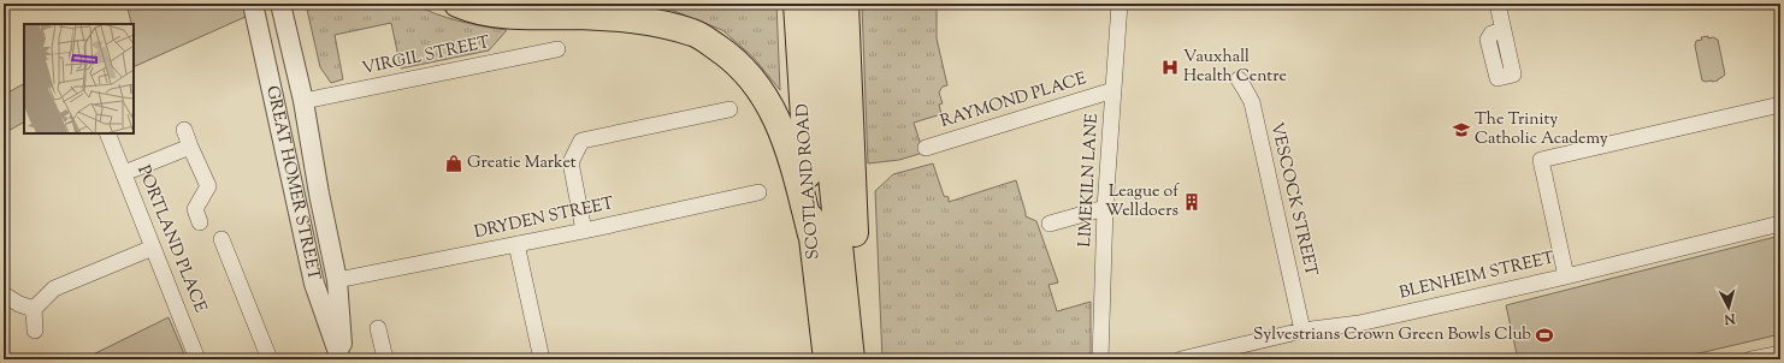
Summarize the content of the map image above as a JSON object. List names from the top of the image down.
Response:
{
  "streets": {
    "highway": ["SCOTLAND ROAD"],
    "street": [
      "VIRGIL STREET",
      "RAYMOND PLACE",
      "LIMEKILN LANE",
      "GREAT HOMER STREET",
      "VESCOCK STREET",
      "DRYDEN STREET",
      "PORTLAND PLACE",
      "BLENHEIM STREET"
    ]
  },
  "crossings": [
    ["VIRGIL STREET", "GREAT HOMER STREET"],
    ["RAYMOND PLACE", "LIMEKILN LANE"],
    ["GREAT HOMER STREET", "DRYDEN STREET"],
    ["VESCOCK STREET", "BLENHEIM STREET"]
  ],
  "places": {
    "hospital": ["Vauxhall Health Centre"],
    "school or university": ["The Trinity Catholic Academy"],
    "shop": ["Greatie Market"],
    "building": ["League of Welldoers"],
    "sports": ["Sylvestrians Crown Green Bowls Club"]
  },
  "north": "bottom"
}
